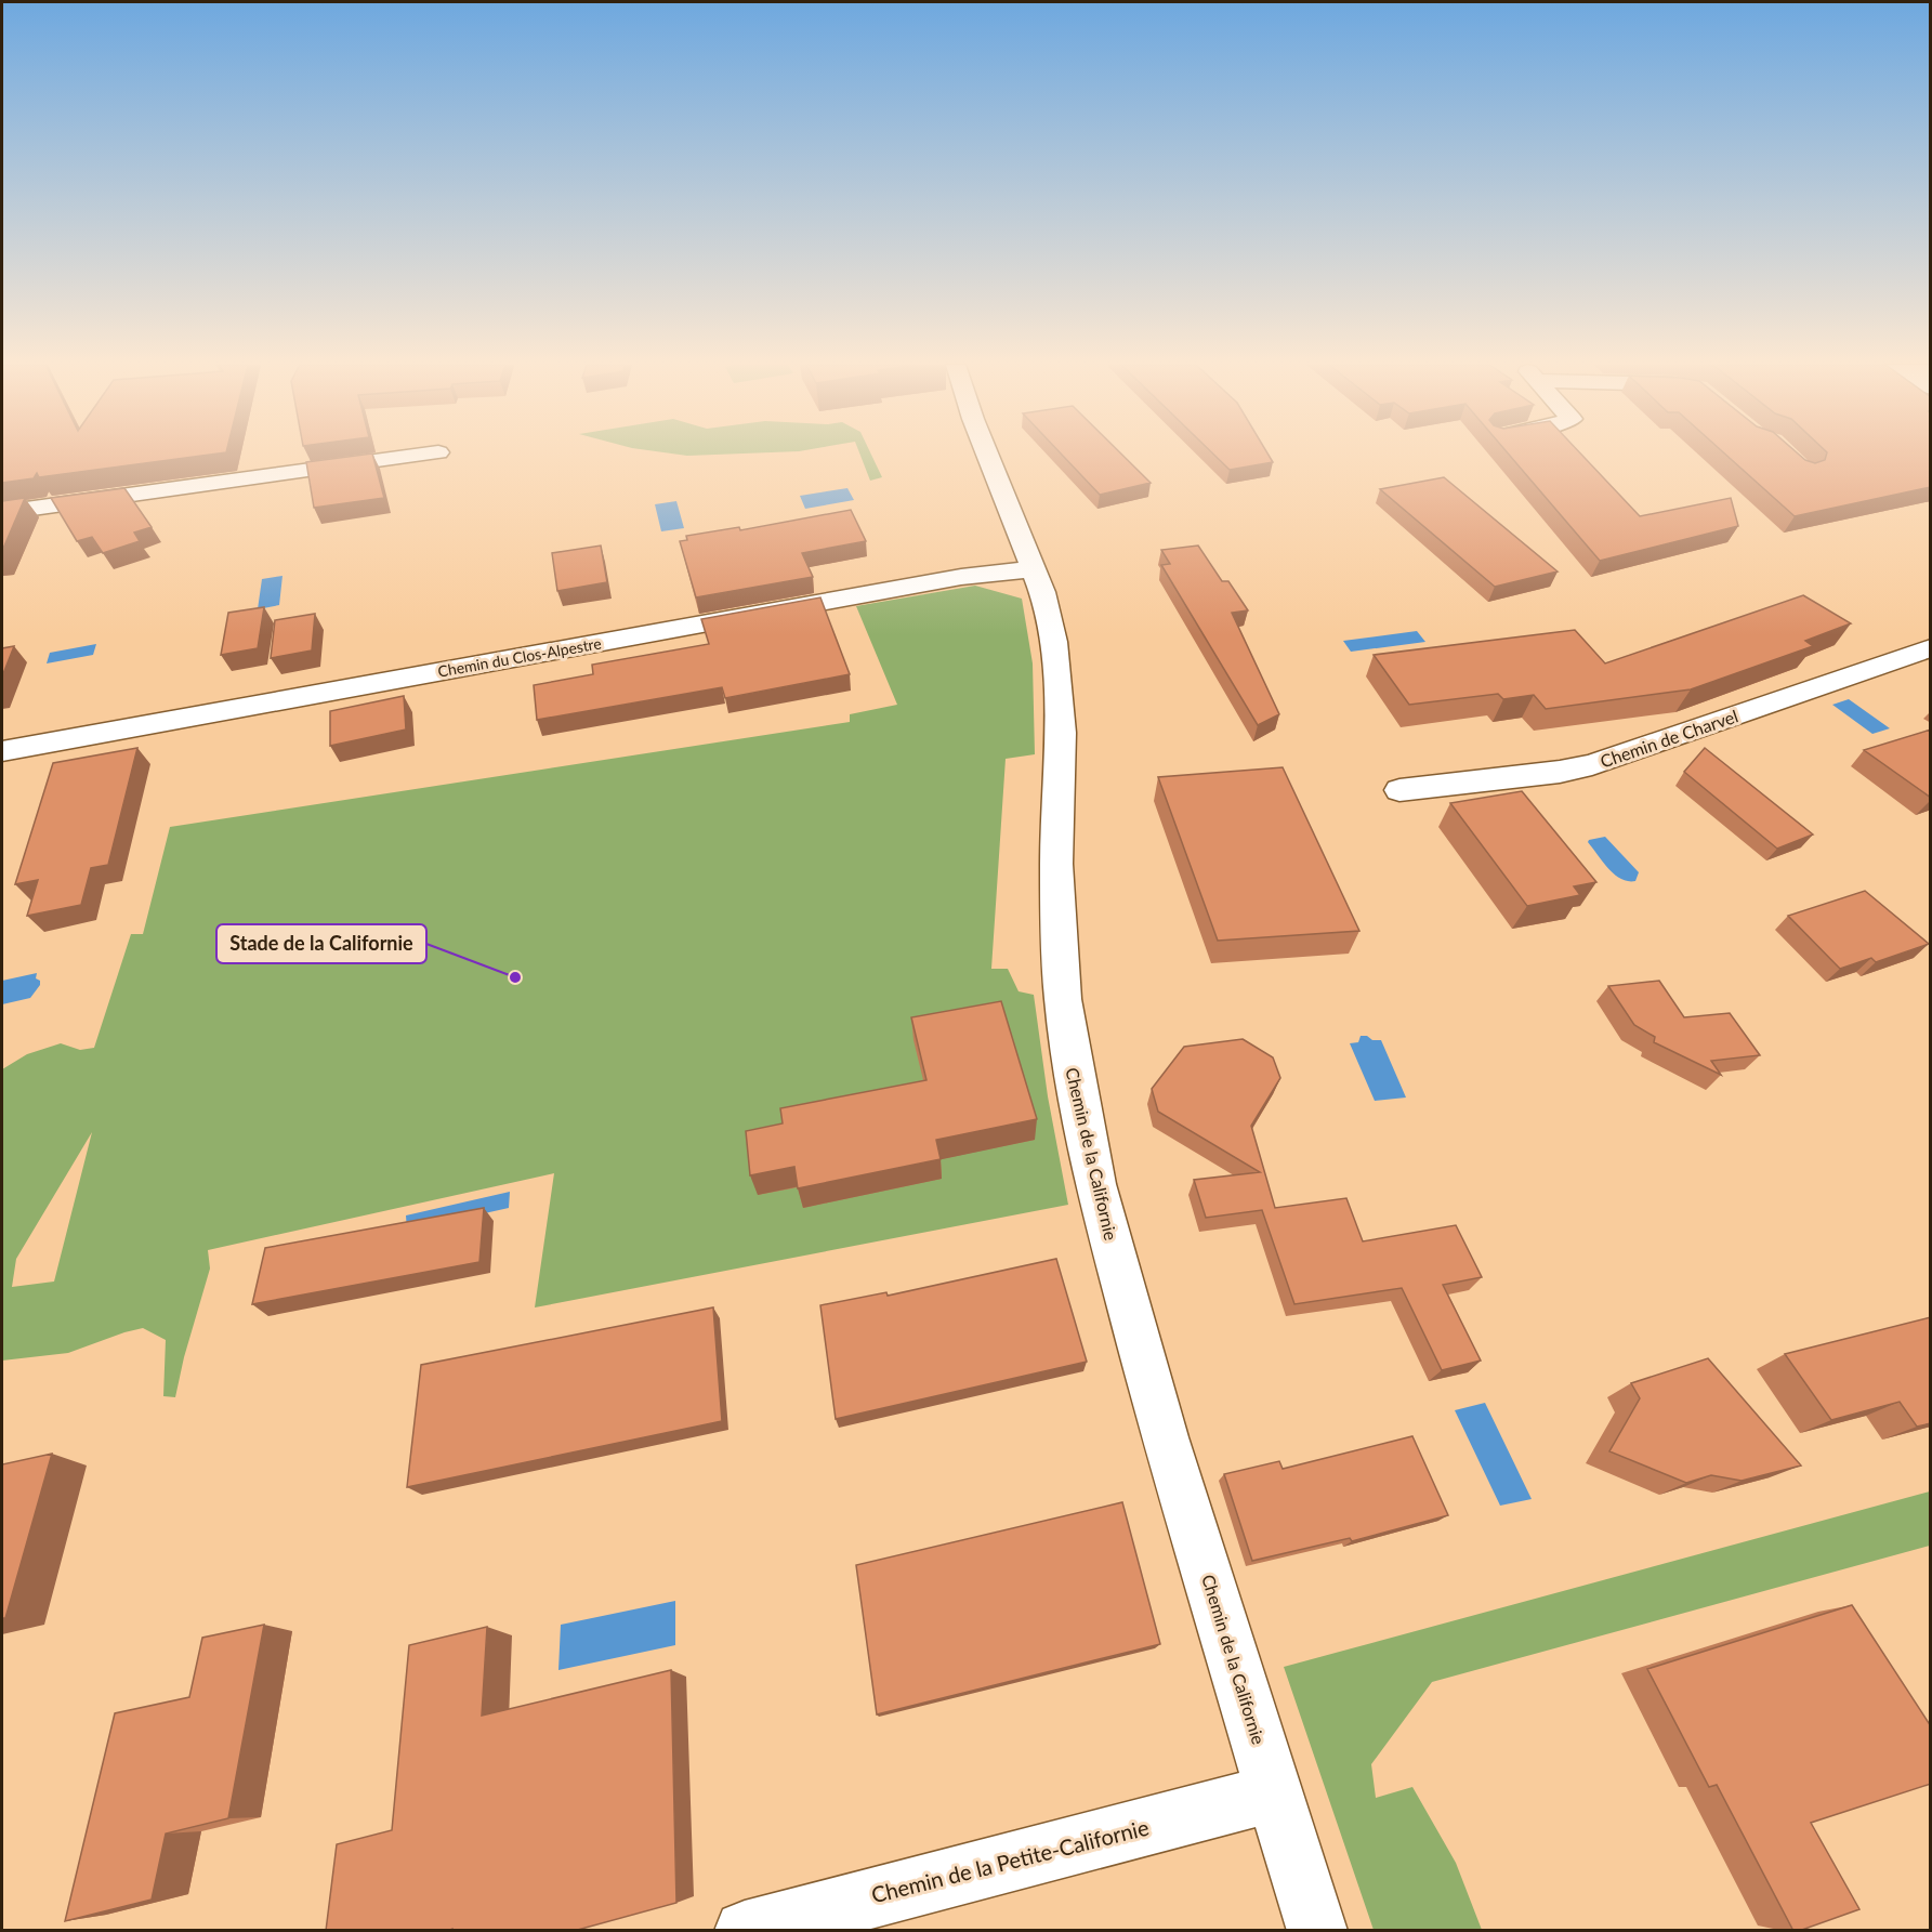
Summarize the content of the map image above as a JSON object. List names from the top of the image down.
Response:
{
  "streets": {
    "street": [
      "Chemin du Clos-Alpestre",
      "Chemin de Charvel",
      "Chemin de la Californie",
      "Chemin de la Petite-Californie"
    ]
  },
  "crossings": [
    ["Chemin du Clos-Alpestre", "Chemin de la Californie"],
    ["Chemin de la Californie", "Chemin de la Petite-Californie"]
  ],
  "places": ["Stade de la Californie"]
}
